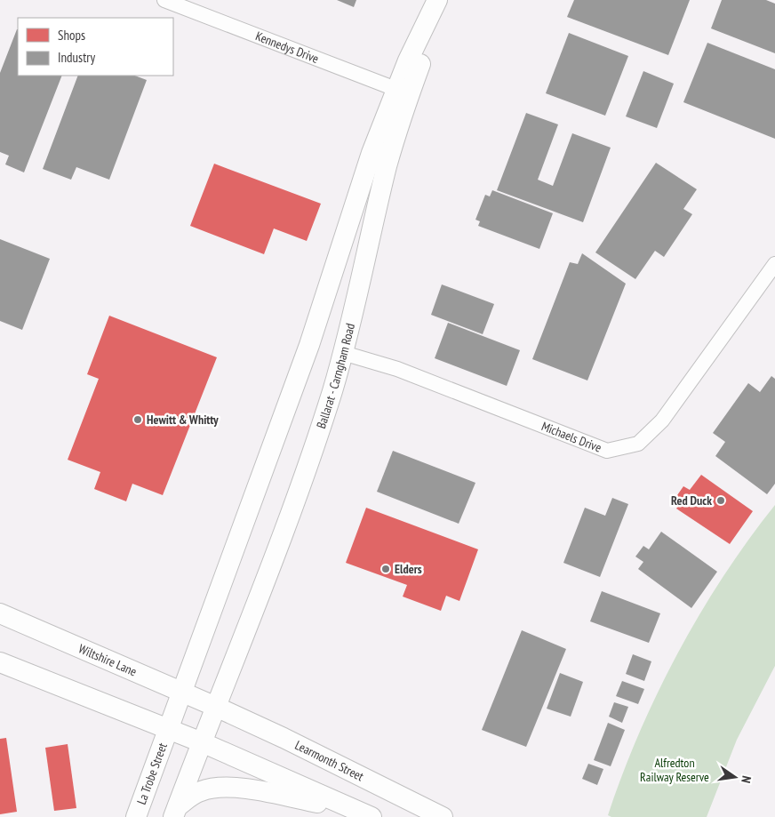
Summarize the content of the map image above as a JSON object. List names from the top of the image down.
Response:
{
  "streets": {
    "main road": [
      "Ballarat - Carngham Road",
      "Wiltshire Lane",
      "Learmonth Street",
      "La Trobe Street"
    ],
    "street": ["Kennedys Drive", "Michaels Drive"]
  },
  "crossings": [
    ["Kennedys Drive", "Ballarat - Carngham Road"],
    ["Ballarat - Carngham Road", "Michaels Drive"],
    ["Ballarat - Carngham Road", "Wiltshire Lane"],
    ["Ballarat - Carngham Road", "Learmonth Street"],
    ["Ballarat - Carngham Road", "La Trobe Street"],
    ["Wiltshire Lane", "Learmonth Street"]
  ],
  "parks": ["Alfredton Railway Reserve"],
  "places": ["Hewitt & Whitty", "Red Duck", "Elders"],
  "legend": ["Shops", "Industry"],
  "north": "right"
}
